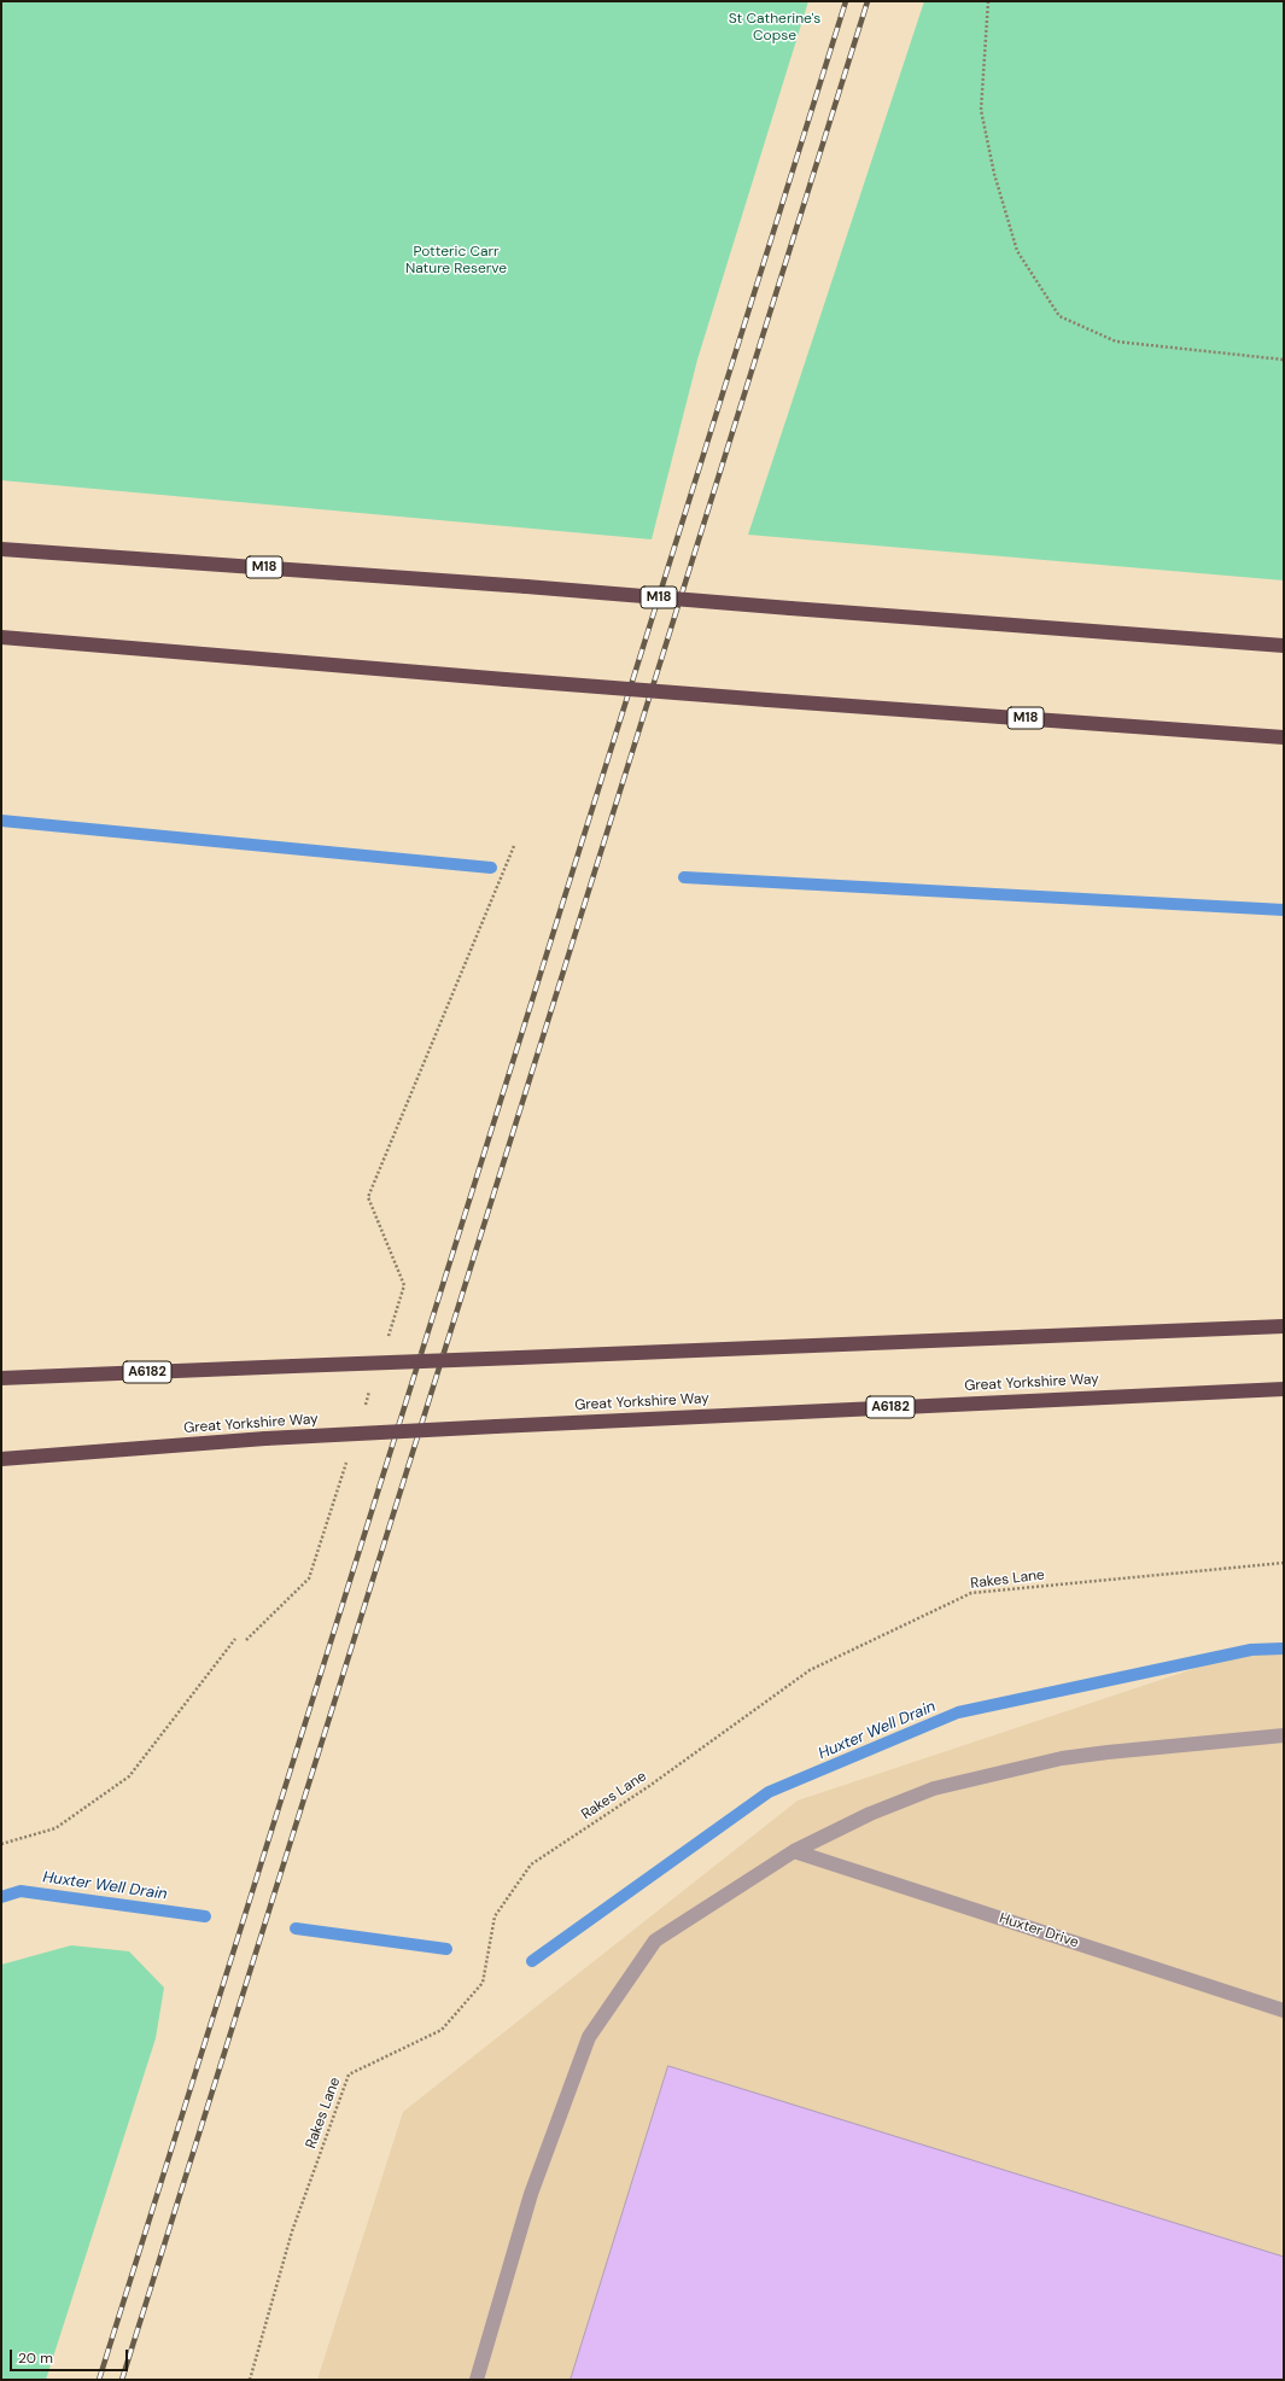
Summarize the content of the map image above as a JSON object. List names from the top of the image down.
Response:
{
  "streets": {
    "highway": ["M18", "A6182", "Great Yorkshire Way"],
    "lane": ["Huxter Drive"],
    "path": ["Rakes Lane"]
  },
  "water": ["Huxter Well Drain"],
  "parks": ["St Catherine's Copse", "Potteric Carr Nature Reserve"],
  "scale_bar": "20 m"
}
